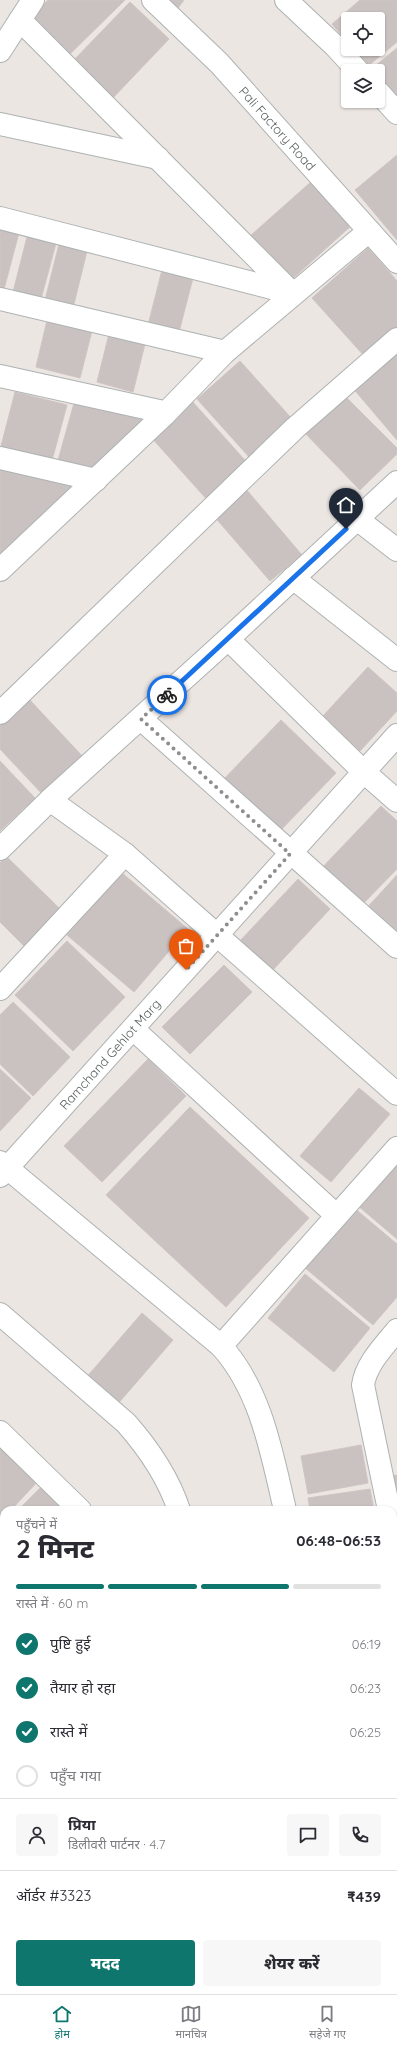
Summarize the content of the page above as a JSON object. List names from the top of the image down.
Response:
{
  "streets": {
    "street": ["Pali Factory Road", "Ramchand Gehlot Marg"]
  },
  "page": {
    "heading": ["2 मिनट", "पहुँचने में", "06:48–06:53"],
    "panel": [
      "प्रिया",
      "डिलीवरी पार्टनर · 4.7",
      "ऑर्डर #3323",
      "₹439"
    ],
    "bar": "रास्ते में · 60 m",
    "list": [
      ["पुष्टि हुई", "06:19"],
      ["तैयार हो रहा", "06:23"],
      ["रास्ते में", "06:25"],
      "पहुँच गया"
    ],
    "buttons": ["मदद", "शेयर करें"],
    "tabs": ["होम", "मानचित्र", "सहेजे गए"]
  }
}
